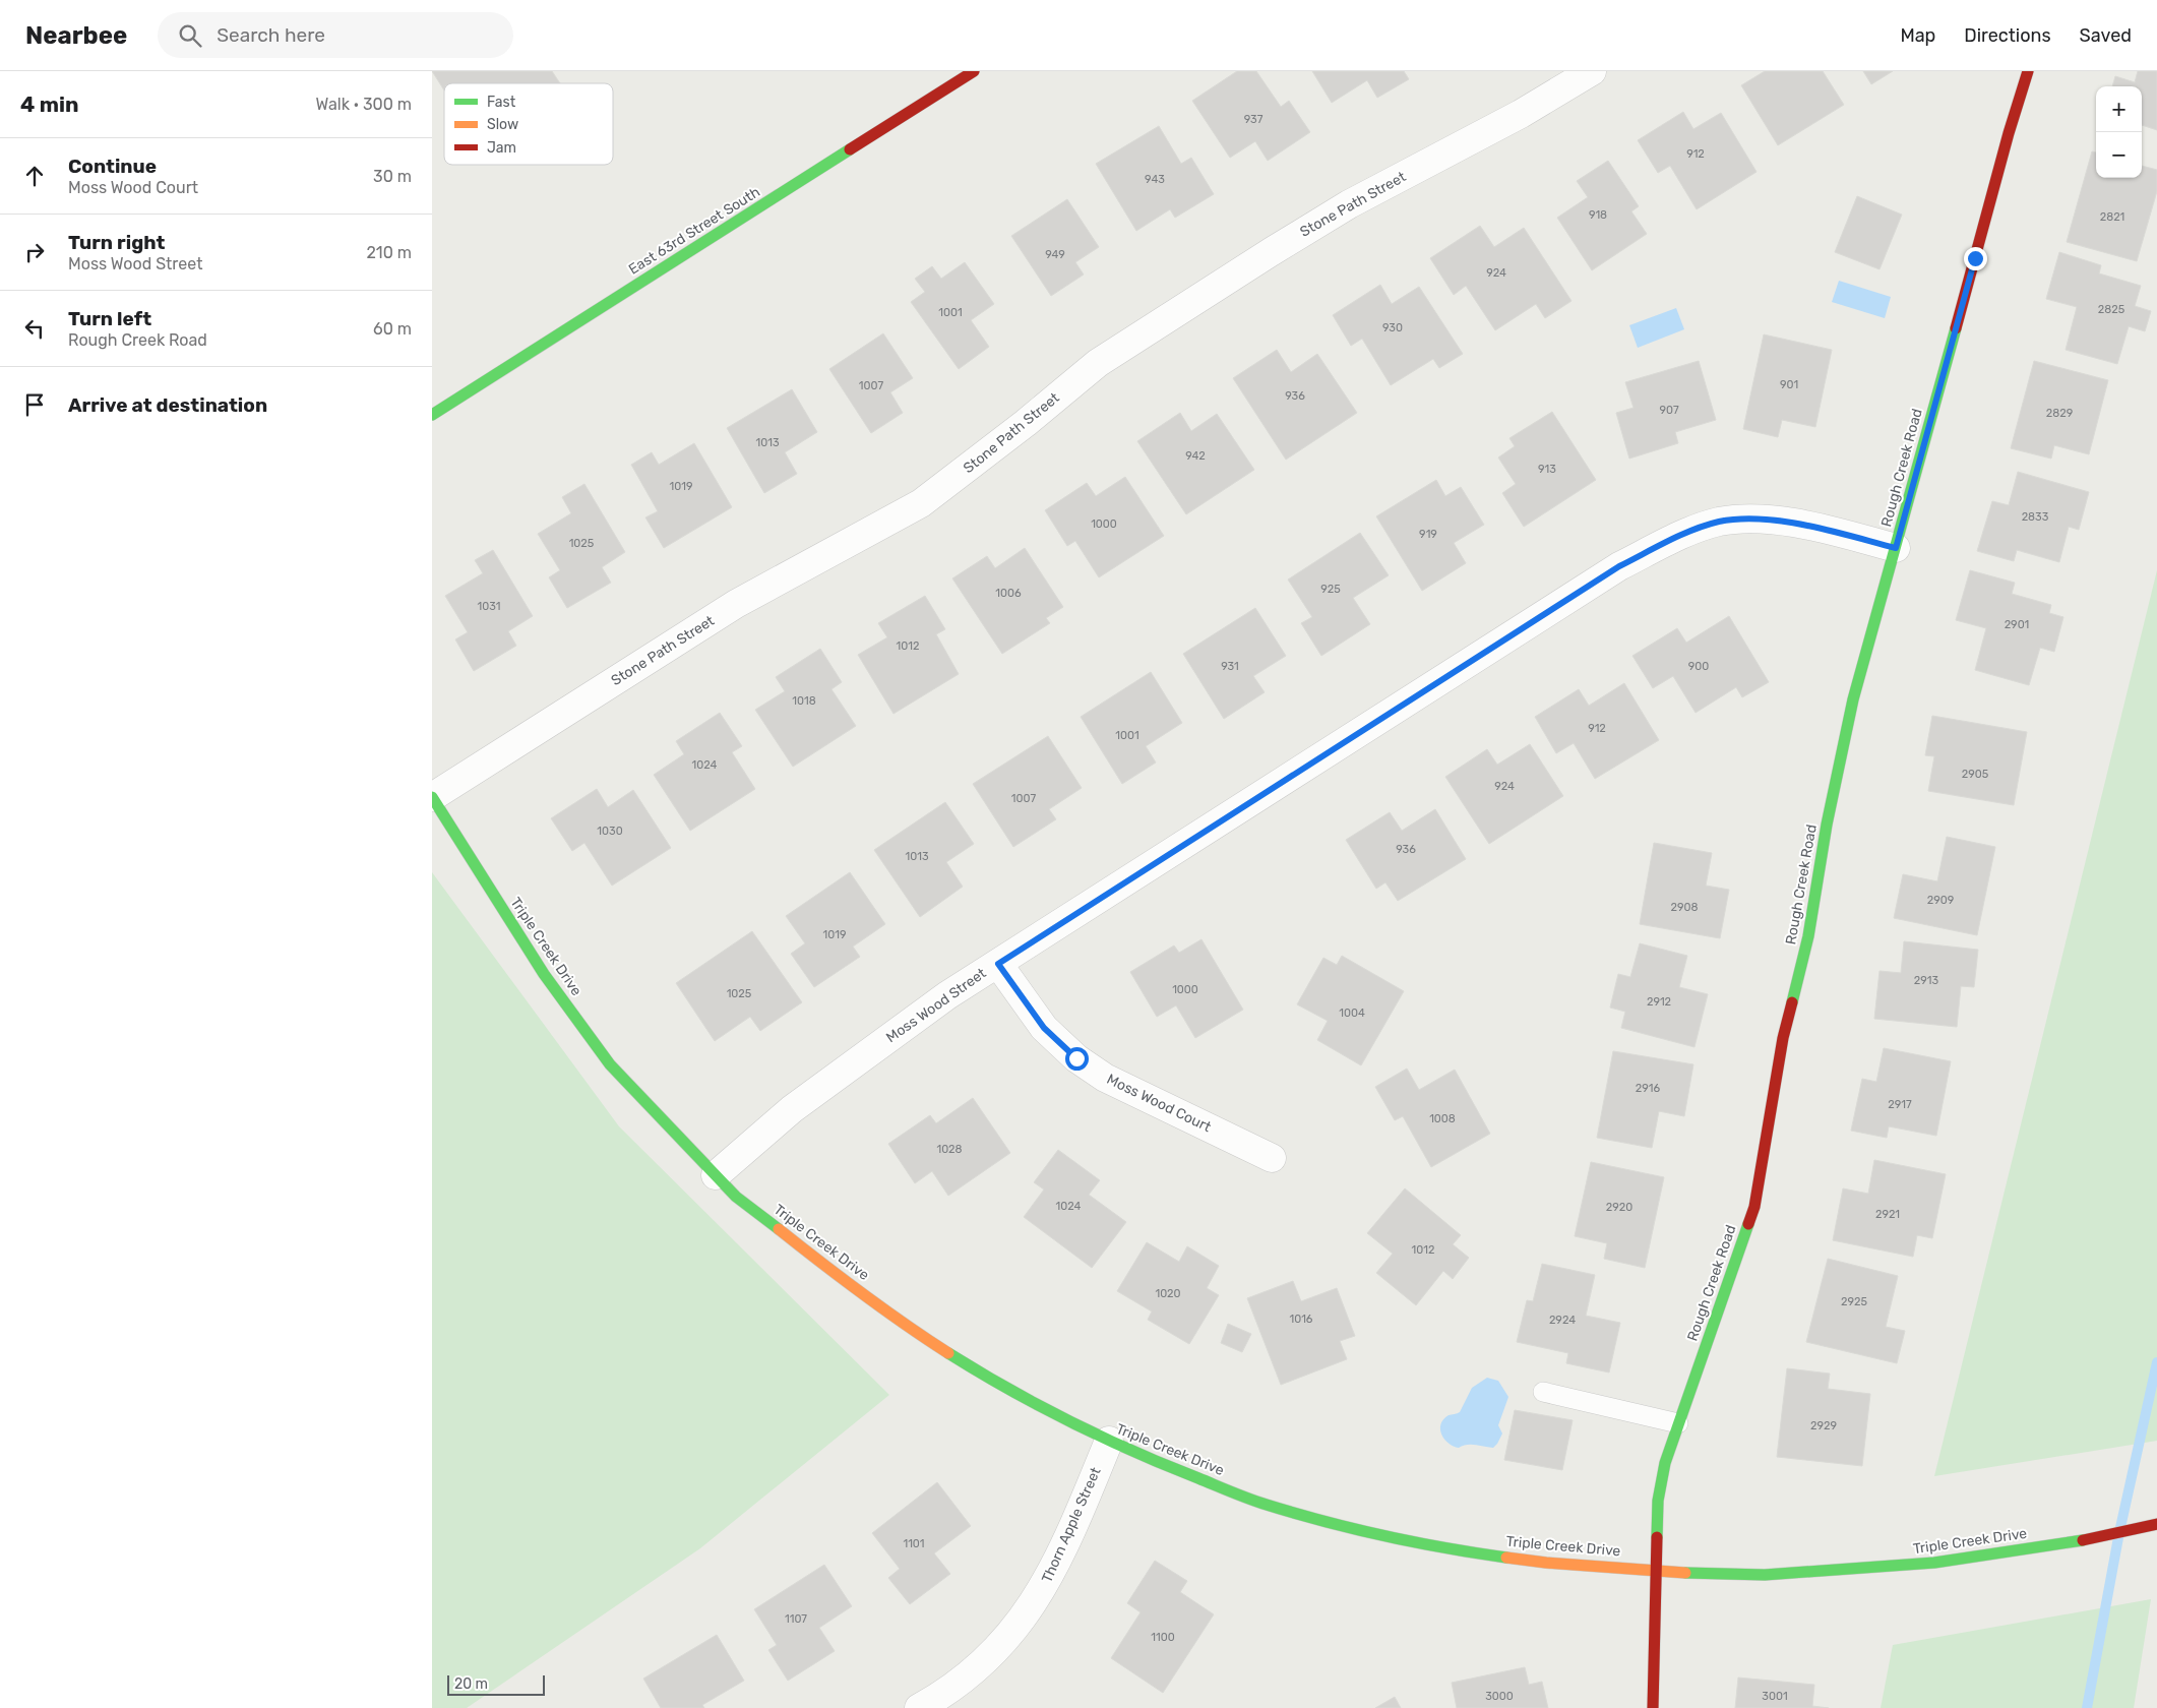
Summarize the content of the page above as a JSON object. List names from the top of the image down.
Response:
{
  "streets": {
    "street": [
      "Stone Path Street",
      "East 63rd Street South",
      "Rough Creek Road",
      "Triple Creek Drive",
      "Moss Wood Street",
      "Moss Wood Court",
      "Thorn Apple Street"
    ]
  },
  "crossings": [
    ["Stone Path Street", "Triple Creek Drive"],
    ["Rough Creek Road", "Triple Creek Drive"],
    ["Rough Creek Road", "Moss Wood Street"],
    ["Triple Creek Drive", "Moss Wood Street"],
    ["Triple Creek Drive", "Thorn Apple Street"],
    ["Moss Wood Street", "Moss Wood Court"]
  ],
  "house_numbers": [
    "937",
    "912",
    "943",
    "918",
    "2821",
    "949",
    "924",
    "2825",
    "1001",
    "930",
    "901",
    "1007",
    "936",
    "907",
    "2829",
    "1013",
    "942",
    "913",
    "1019",
    "2833",
    "1000",
    "919",
    "1025",
    "925",
    "1006",
    "1031",
    "2901",
    "1012",
    "931",
    "900",
    "1018",
    "912",
    "1001",
    "1024",
    "2905",
    "924",
    "1007",
    "1030",
    "936",
    "1013",
    "2909",
    "2908",
    "1019",
    "2913",
    "1000",
    "1025",
    "2912",
    "1004",
    "2916",
    "2917",
    "1008",
    "1028",
    "1024",
    "2920",
    "2921",
    "1012",
    "1020",
    "2925",
    "1016",
    "2924",
    "2929",
    "1101",
    "1107",
    "1100",
    "3000",
    "3001"
  ],
  "legend": ["Fast", "Slow", "Jam"],
  "scale_bar": "20 m",
  "page": {
    "header": "Nearbee",
    "search": "Search here",
    "nav": ["Map", "Directions", "Saved"],
    "heading": ["4 min", "Walk · 300 m"],
    "map_buttons": ["+", "−"],
    "list": [
      ["Continue", "Moss Wood Court", "30 m"],
      ["Turn right", "Moss Wood Street", "210 m"],
      ["Turn left", "Rough Creek Road", "60 m"],
      "Arrive at destination"
    ],
    "scale": "20 m"
  }
}
